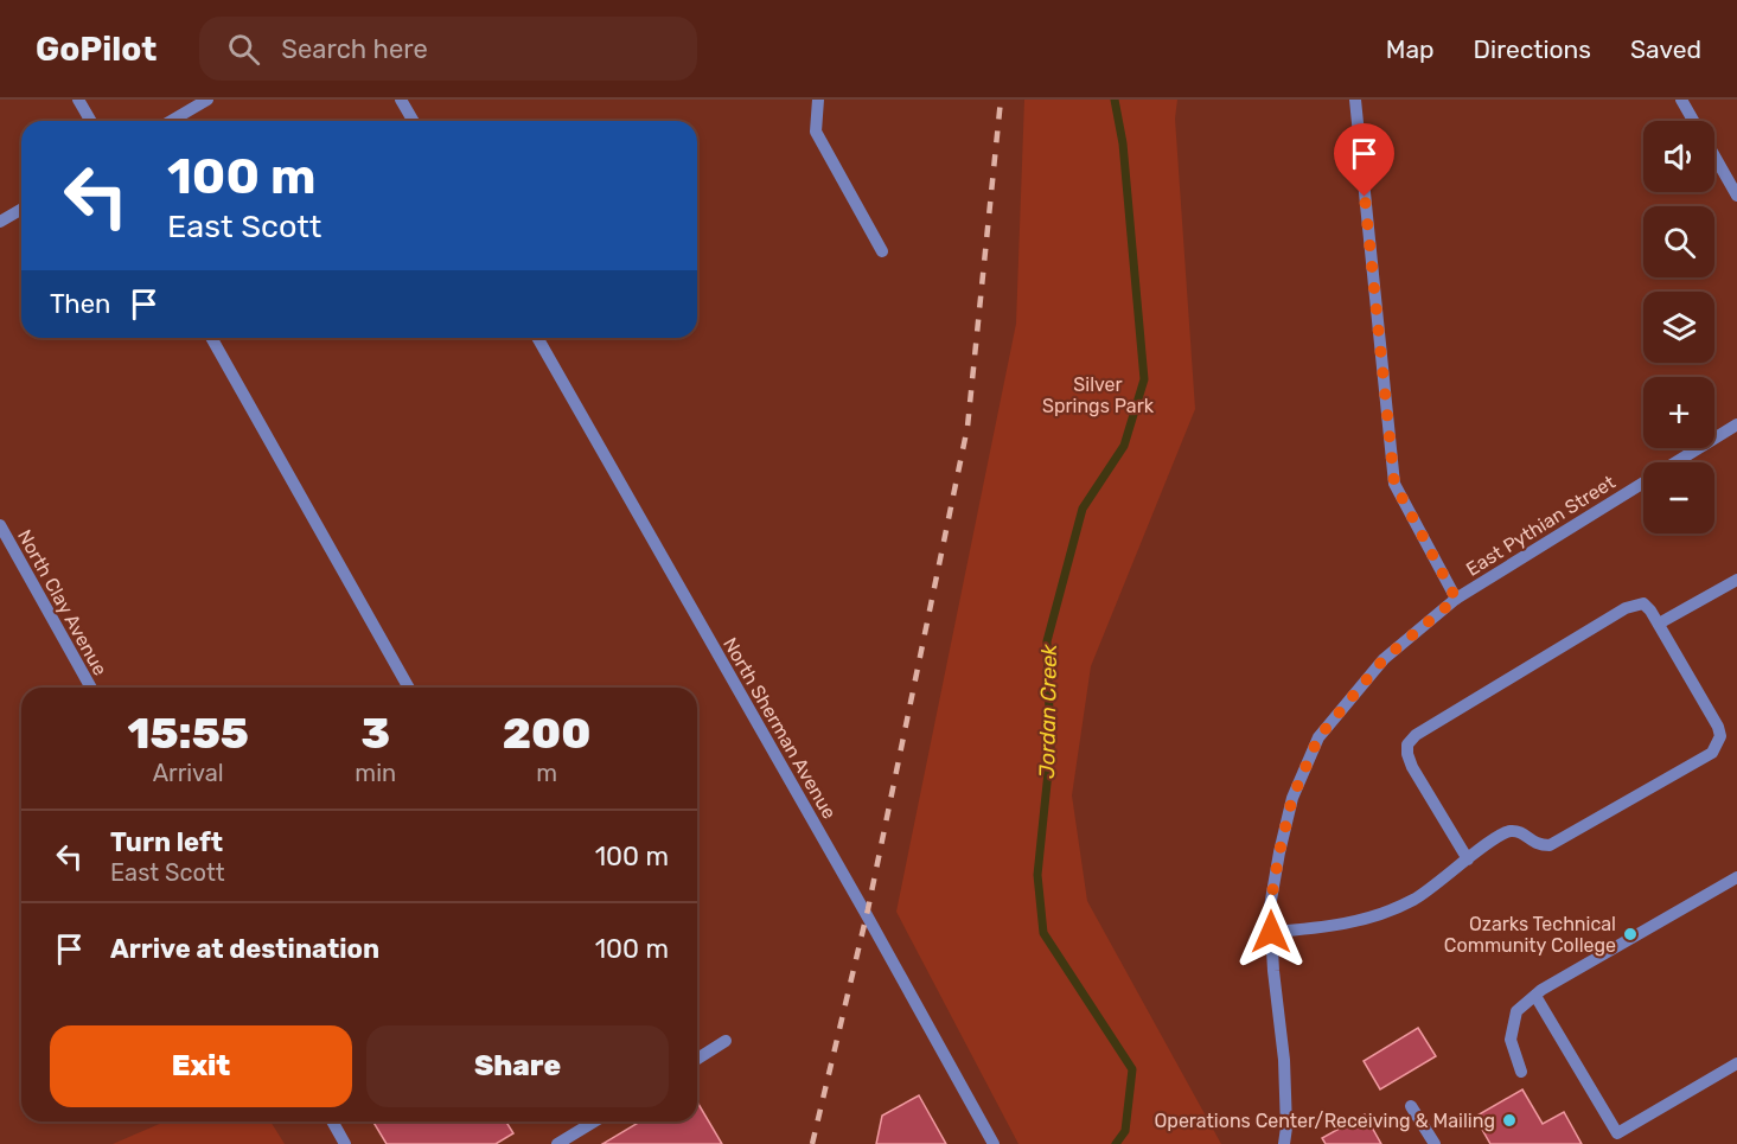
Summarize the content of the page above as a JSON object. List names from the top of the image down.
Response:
{
  "streets": {
    "street": ["East Pythian Street", "North Clay Avenue", "North Sherman Avenue"]
  },
  "water": ["Jordan Creek"],
  "parks": ["Silver Springs Park"],
  "places": ["Ozarks Technical Community College", "Operations Center/Receiving & Mailing"],
  "page": {
    "header": "GoPilot",
    "search": "Search here",
    "nav": ["Map", "Directions", "Saved"],
    "map_buttons": ["+", "−"],
    "turn": ["100 m", "East Scott"],
    "then": "Then",
    "eta": [
      "15:55",
      "Arrival",
      "3",
      "min",
      "200",
      "m"
    ],
    "list": [
      {
        "name": "Turn left",
        "note": "East Scott",
        "value": "100 m"
      },
      {
        "name": "Arrive at destination",
        "value": "100 m"
      }
    ],
    "buttons": ["Exit", "Share"]
  }
}
